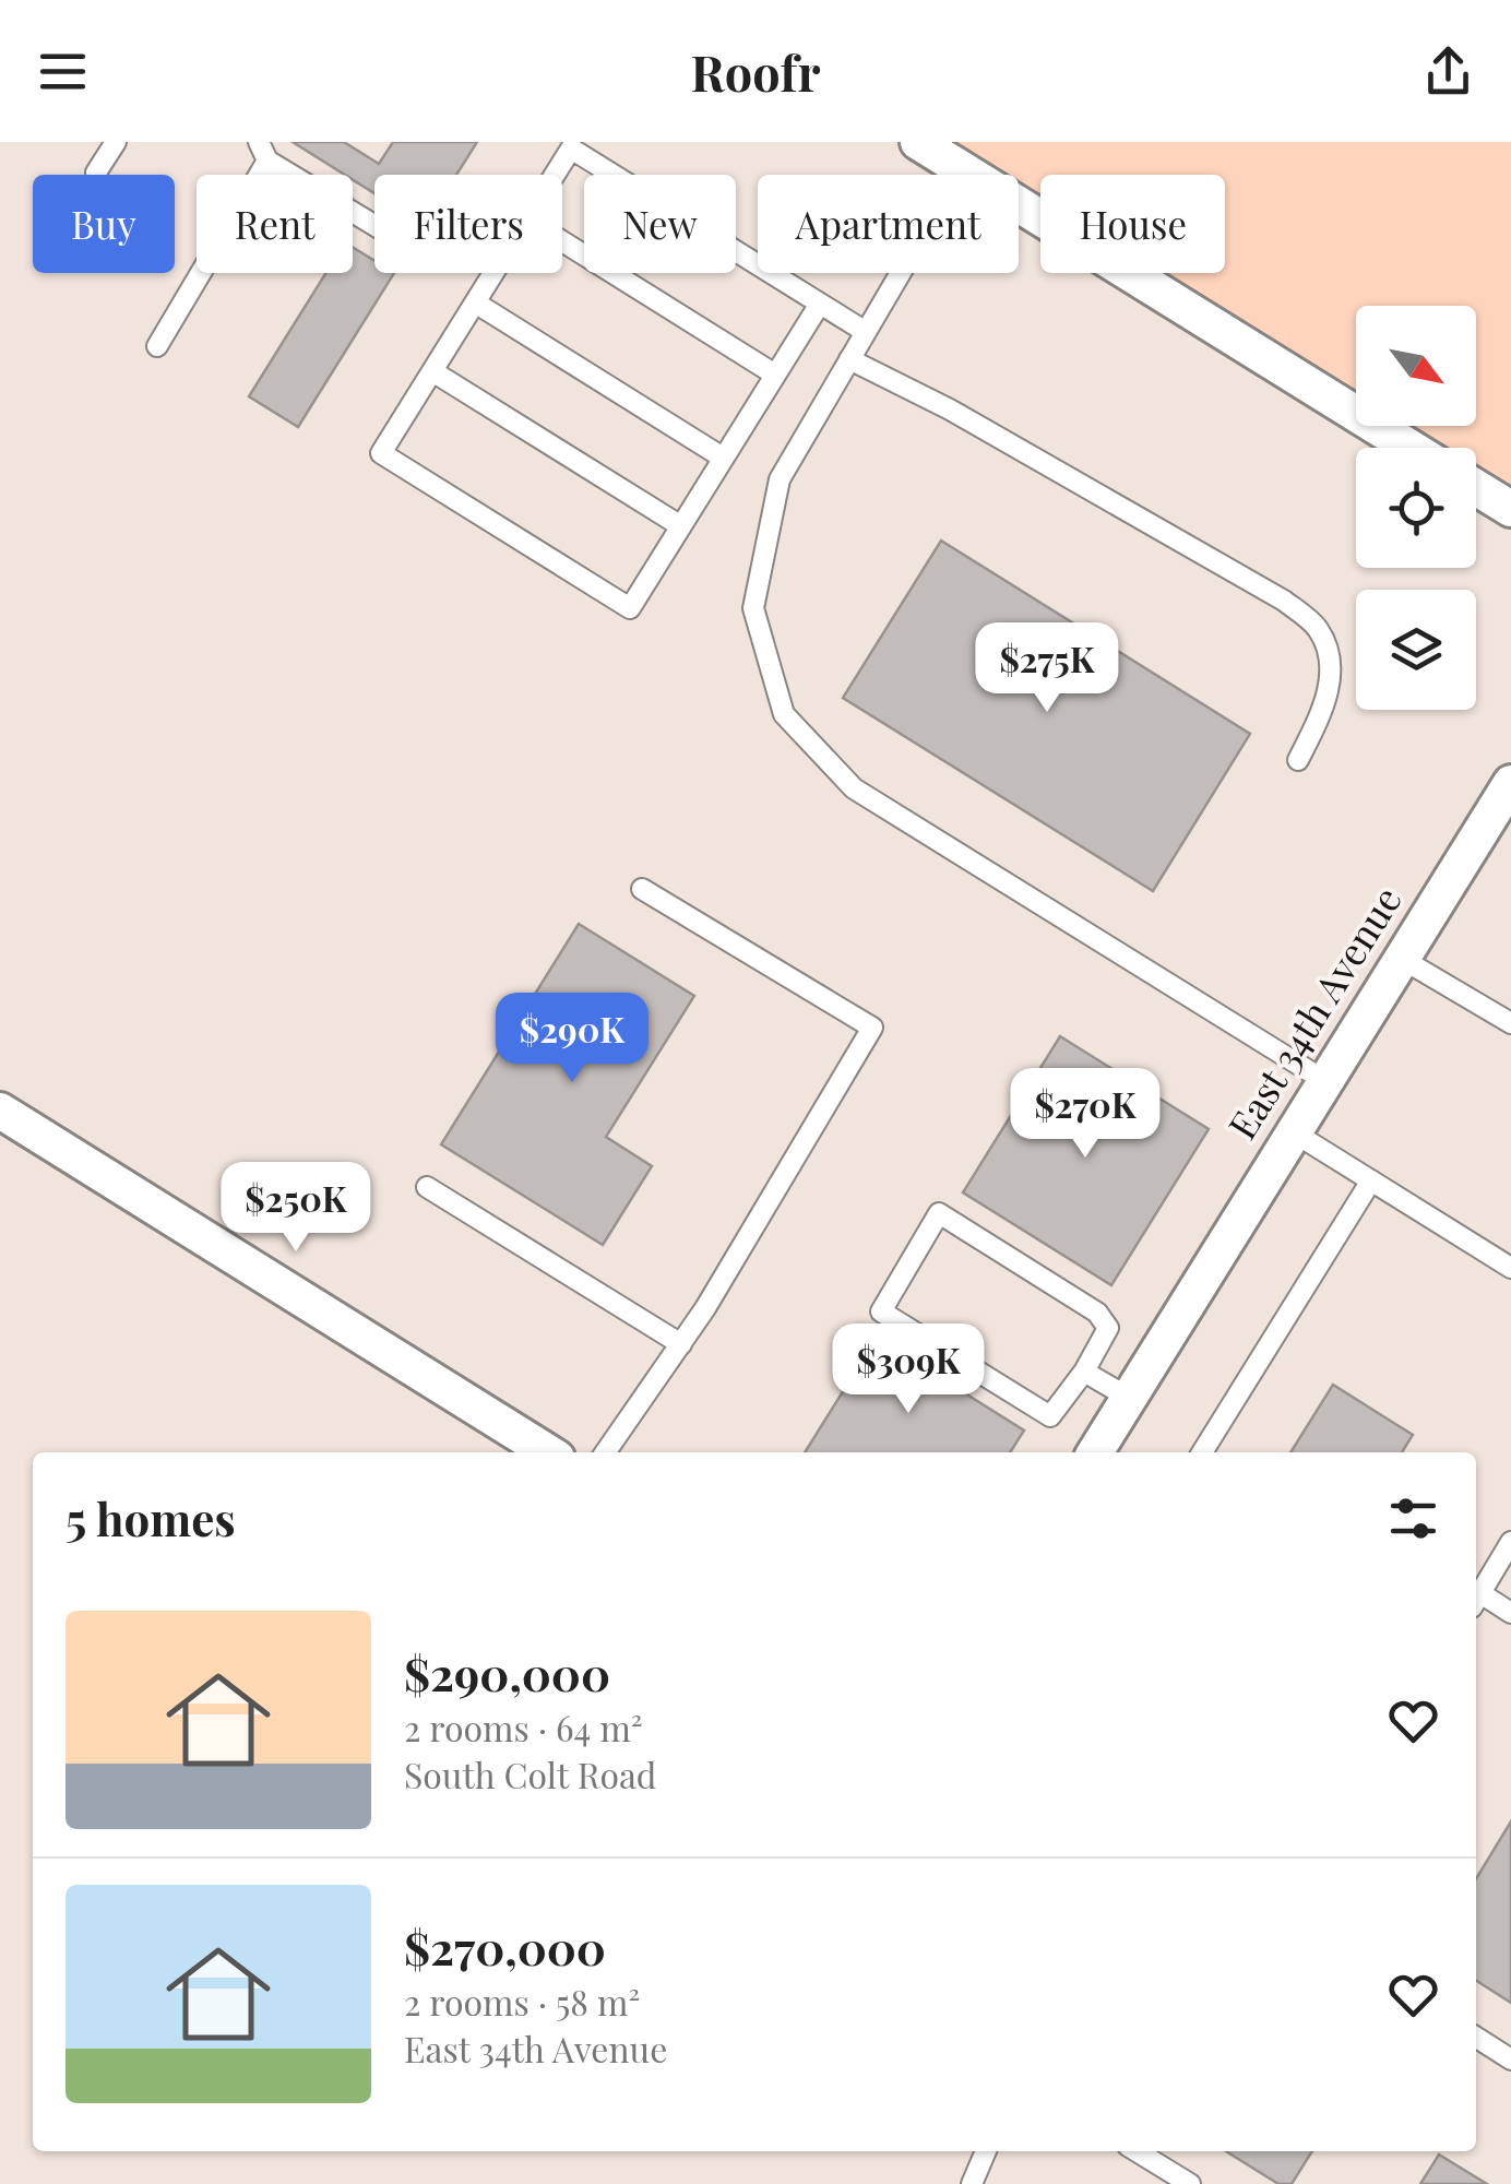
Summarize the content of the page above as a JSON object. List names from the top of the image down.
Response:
{
  "streets": {
    "street": ["East 34th Avenue"]
  },
  "north": "bottom right",
  "page": {
    "header": "Roofr",
    "chip": [
      "Buy",
      "Rent",
      "Filters",
      "New",
      "Apartment",
      "House"
    ],
    "price": [
      "$275K",
      "$290K",
      "$270K",
      "$250K",
      "$309K"
    ],
    "heading": "5 homes",
    "list": [
      {
        "name": "$290,000",
        "note": "2 rooms · 64 m² · South Colt Road"
      },
      {
        "name": "$270,000",
        "note": "2 rooms · 58 m² · East 34th Avenue"
      }
    ]
  }
}
